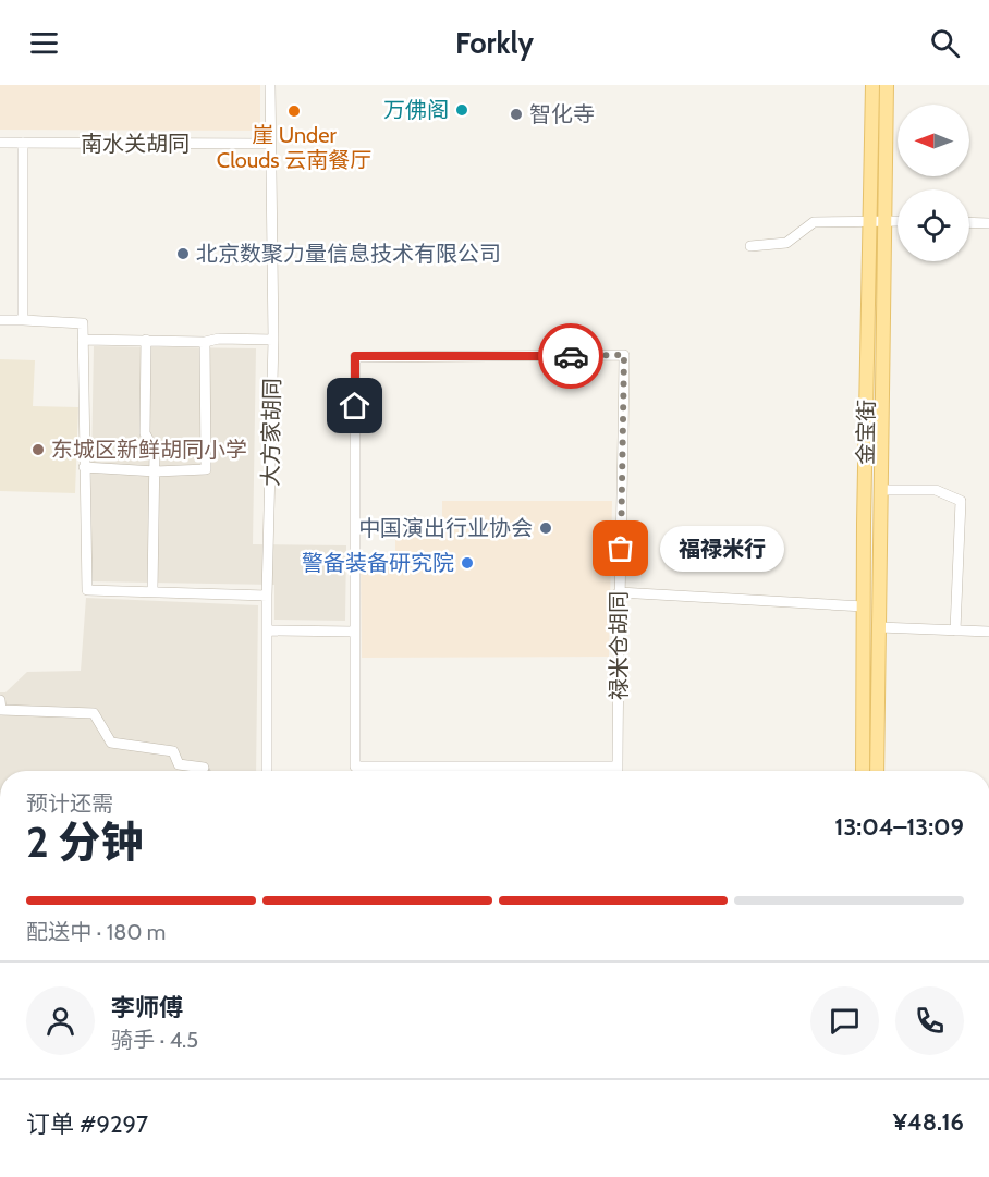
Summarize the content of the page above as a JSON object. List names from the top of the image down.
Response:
{
  "streets": {
    "main road": ["金宝街"],
    "street": ["南水关胡同", "大方家胡同", "禄米仓胡同"]
  },
  "crossings": [
    ["南水关胡同", "大方家胡同"]
  ],
  "places": [
    "万佛阁",
    "崖 Under Clouds 云南餐厅",
    "智化寺",
    "北京数聚力量信息技术有限公司",
    "东城区新鲜胡同小学",
    "中国演出行业协会",
    "福禄米行",
    "警备装备研究院"
  ],
  "north": "left",
  "page": {
    "header": "Forkly",
    "bubble": "福禄米行",
    "heading": ["2 分钟", "预计还需", "13:04–13:09"],
    "panel": [
      "李师傅",
      "骑手 · 4.5",
      "订单 #9297",
      "¥48.16"
    ],
    "bar": "配送中 · 180 m"
  }
}
